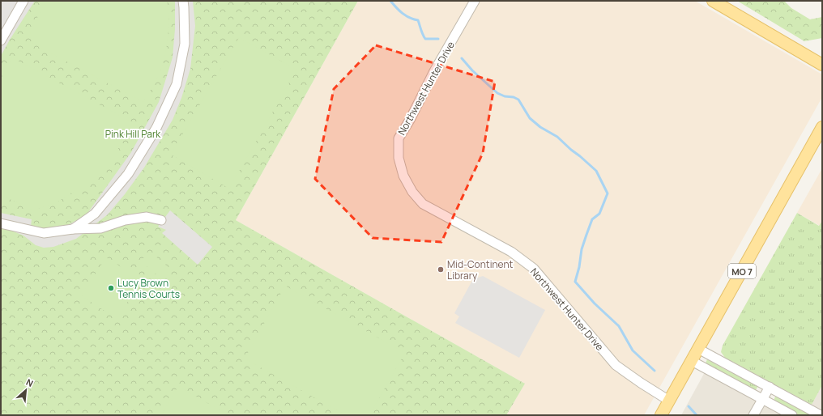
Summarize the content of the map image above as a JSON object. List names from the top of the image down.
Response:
{
  "streets": {
    "main road": ["MO 7"],
    "street": ["Northwest Hunter Drive"]
  },
  "crossings": [
    ["Northwest Hunter Drive", "MO 7"]
  ],
  "parks": ["Pink Hill Park"],
  "places": ["Mid-Continent Library", "Lucy Brown Tennis Courts"],
  "north": "top right"
}
